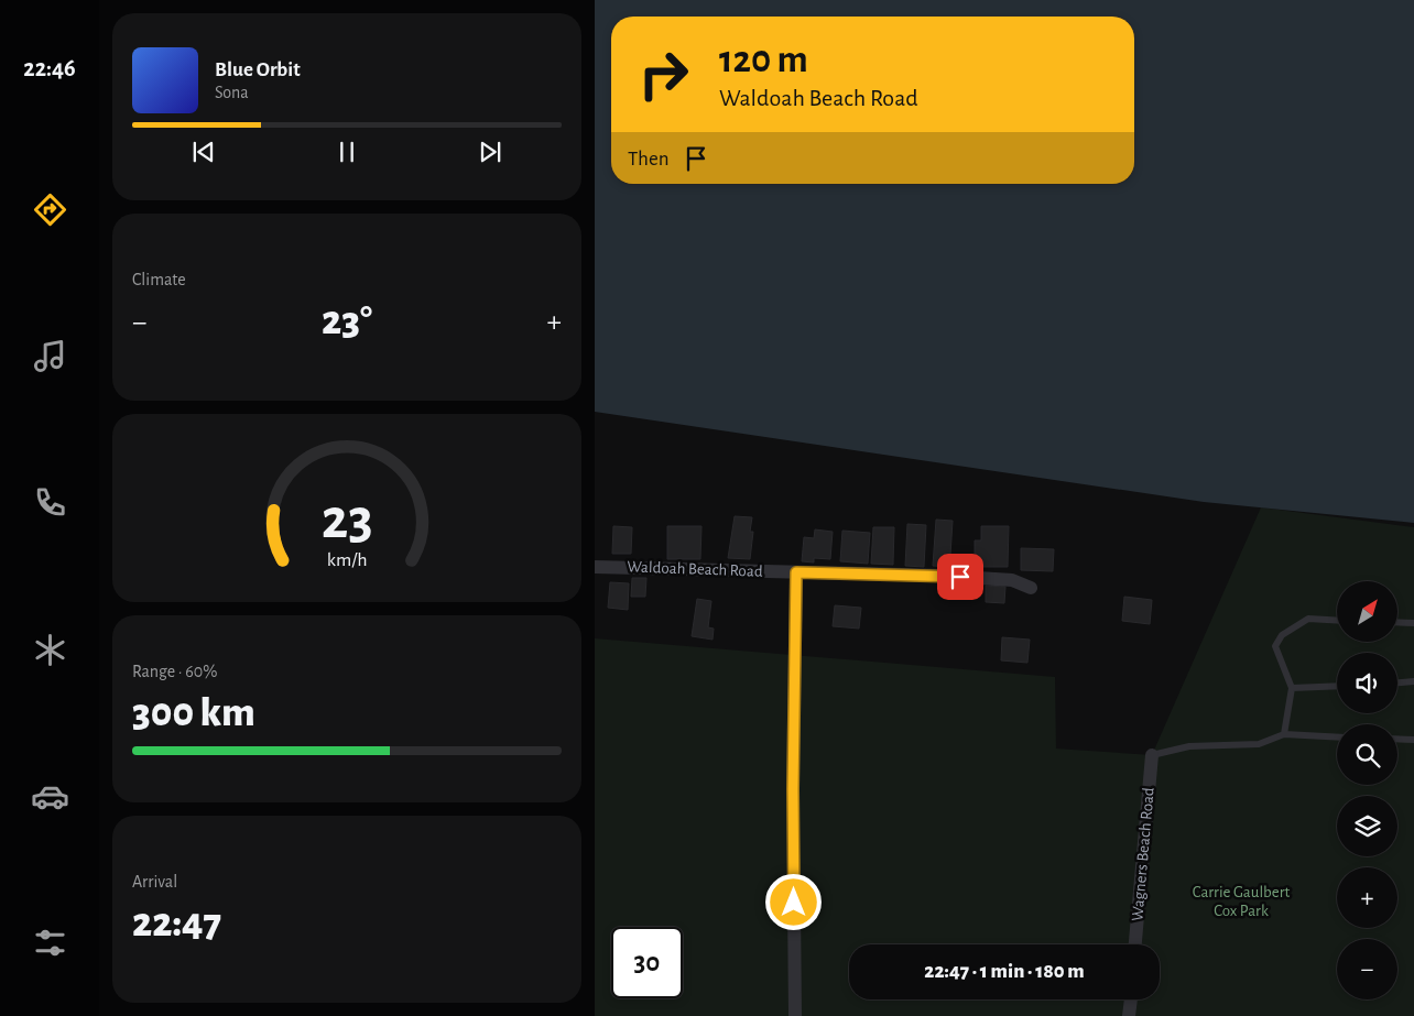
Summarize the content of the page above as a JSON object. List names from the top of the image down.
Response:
{
  "streets": {
    "street": ["Waldoah Beach Road", "Wagners Beach Road"]
  },
  "parks": ["Carrie Gaulbert Cox Park"],
  "north": "top right",
  "page": {
    "tabs": "22:46",
    "turn": ["120 m", "Waldoah Beach Road"],
    "song": ["Blue Orbit", "Sona"],
    "then": "Then",
    "tile": [
      "Climate",
      ["Range · 60%", "300 km"],
      ["Arrival", "22:47"]
    ],
    "heat": ["−", "23°", "+"],
    "map_buttons": ["+", "−"],
    "limit": "30",
    "trip": "22:47 · 1 min · 180 m",
    "gauge": ["23", "km/h"]
  }
}
